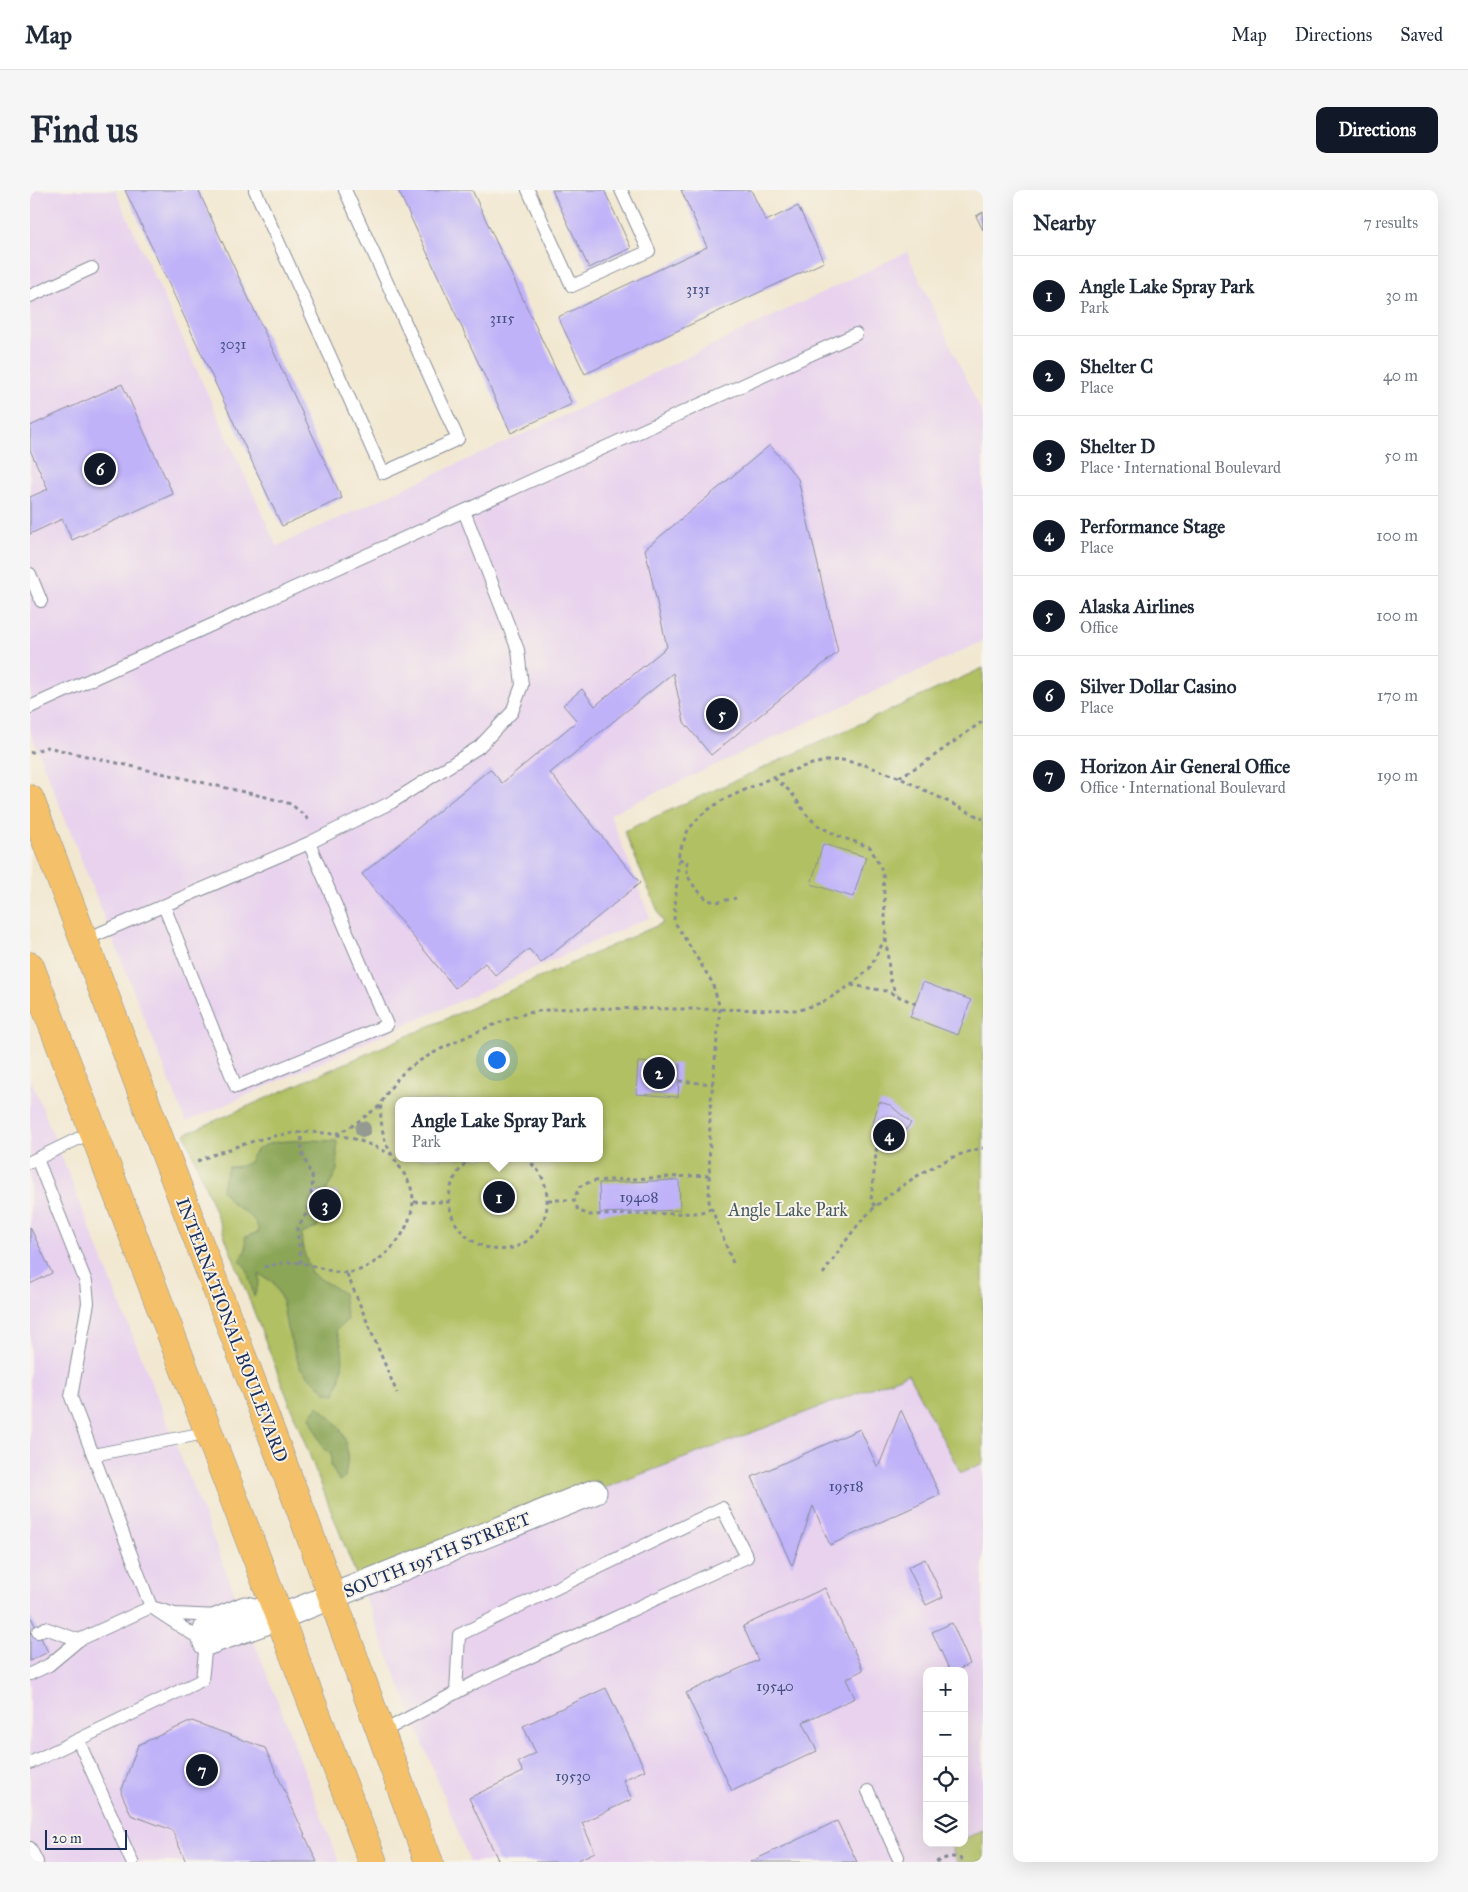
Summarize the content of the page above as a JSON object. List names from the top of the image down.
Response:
{
  "streets": {
    "main road": ["INTERNATIONAL BOULEVARD"],
    "street": ["SOUTH 195TH STREET"]
  },
  "crossings": [
    ["INTERNATIONAL BOULEVARD", "SOUTH 195TH STREET"]
  ],
  "parks": ["Angle Lake Park"],
  "house_numbers": [
    "3131",
    "3115",
    "3031",
    "19408",
    "19518",
    "19540",
    "19530"
  ],
  "scale_bar": "20 m",
  "page": {
    "header": "Map",
    "nav": ["Map", "Directions", "Saved"],
    "buttons": "Directions",
    "title": "Find us",
    "heading": ["Nearby", "7 results"],
    "list": [
      {
        "mark": "1",
        "name": "Angle Lake Spray Park",
        "note": "Park",
        "value": "30 m"
      },
      {
        "mark": "2",
        "name": "Shelter C",
        "note": "Place",
        "value": "40 m"
      },
      {
        "mark": "3",
        "name": "Shelter D",
        "note": "Place · International Boulevard",
        "value": "50 m"
      },
      {
        "mark": "4",
        "name": "Performance Stage",
        "note": "Place",
        "value": "100 m"
      },
      {
        "mark": "5",
        "name": "Alaska Airlines",
        "note": "Office",
        "value": "100 m"
      },
      {
        "mark": "6",
        "name": "Silver Dollar Casino",
        "note": "Place",
        "value": "170 m"
      },
      {
        "mark": "7",
        "name": "Horizon Air General Office",
        "note": "Office · International Boulevard",
        "value": "190 m"
      }
    ],
    "pins": [
      "6",
      "5",
      "2",
      "4",
      "1",
      "3",
      "7"
    ],
    "popup": ["Angle Lake Spray Park", "Park"],
    "map_buttons": ["+", "−"],
    "scale": "20 m"
  }
}
